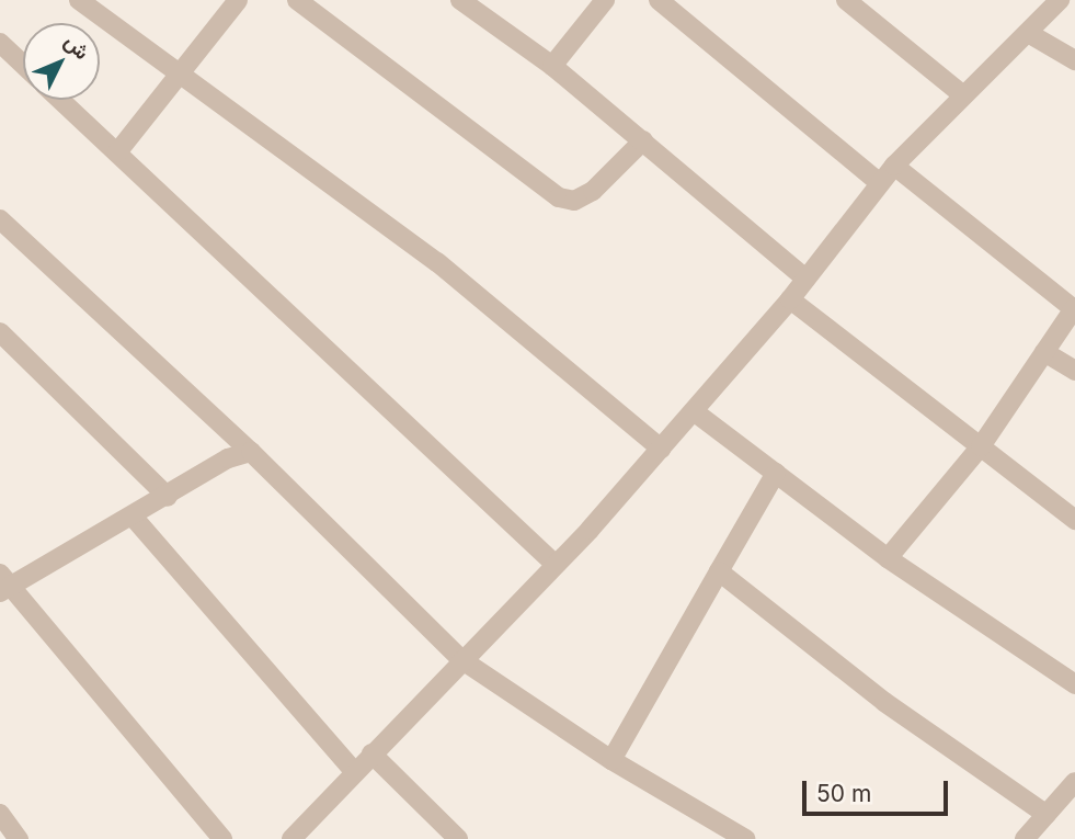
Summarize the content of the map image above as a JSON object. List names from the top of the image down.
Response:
{
  "scale_bar": "50 m",
  "north": "top right"
}
